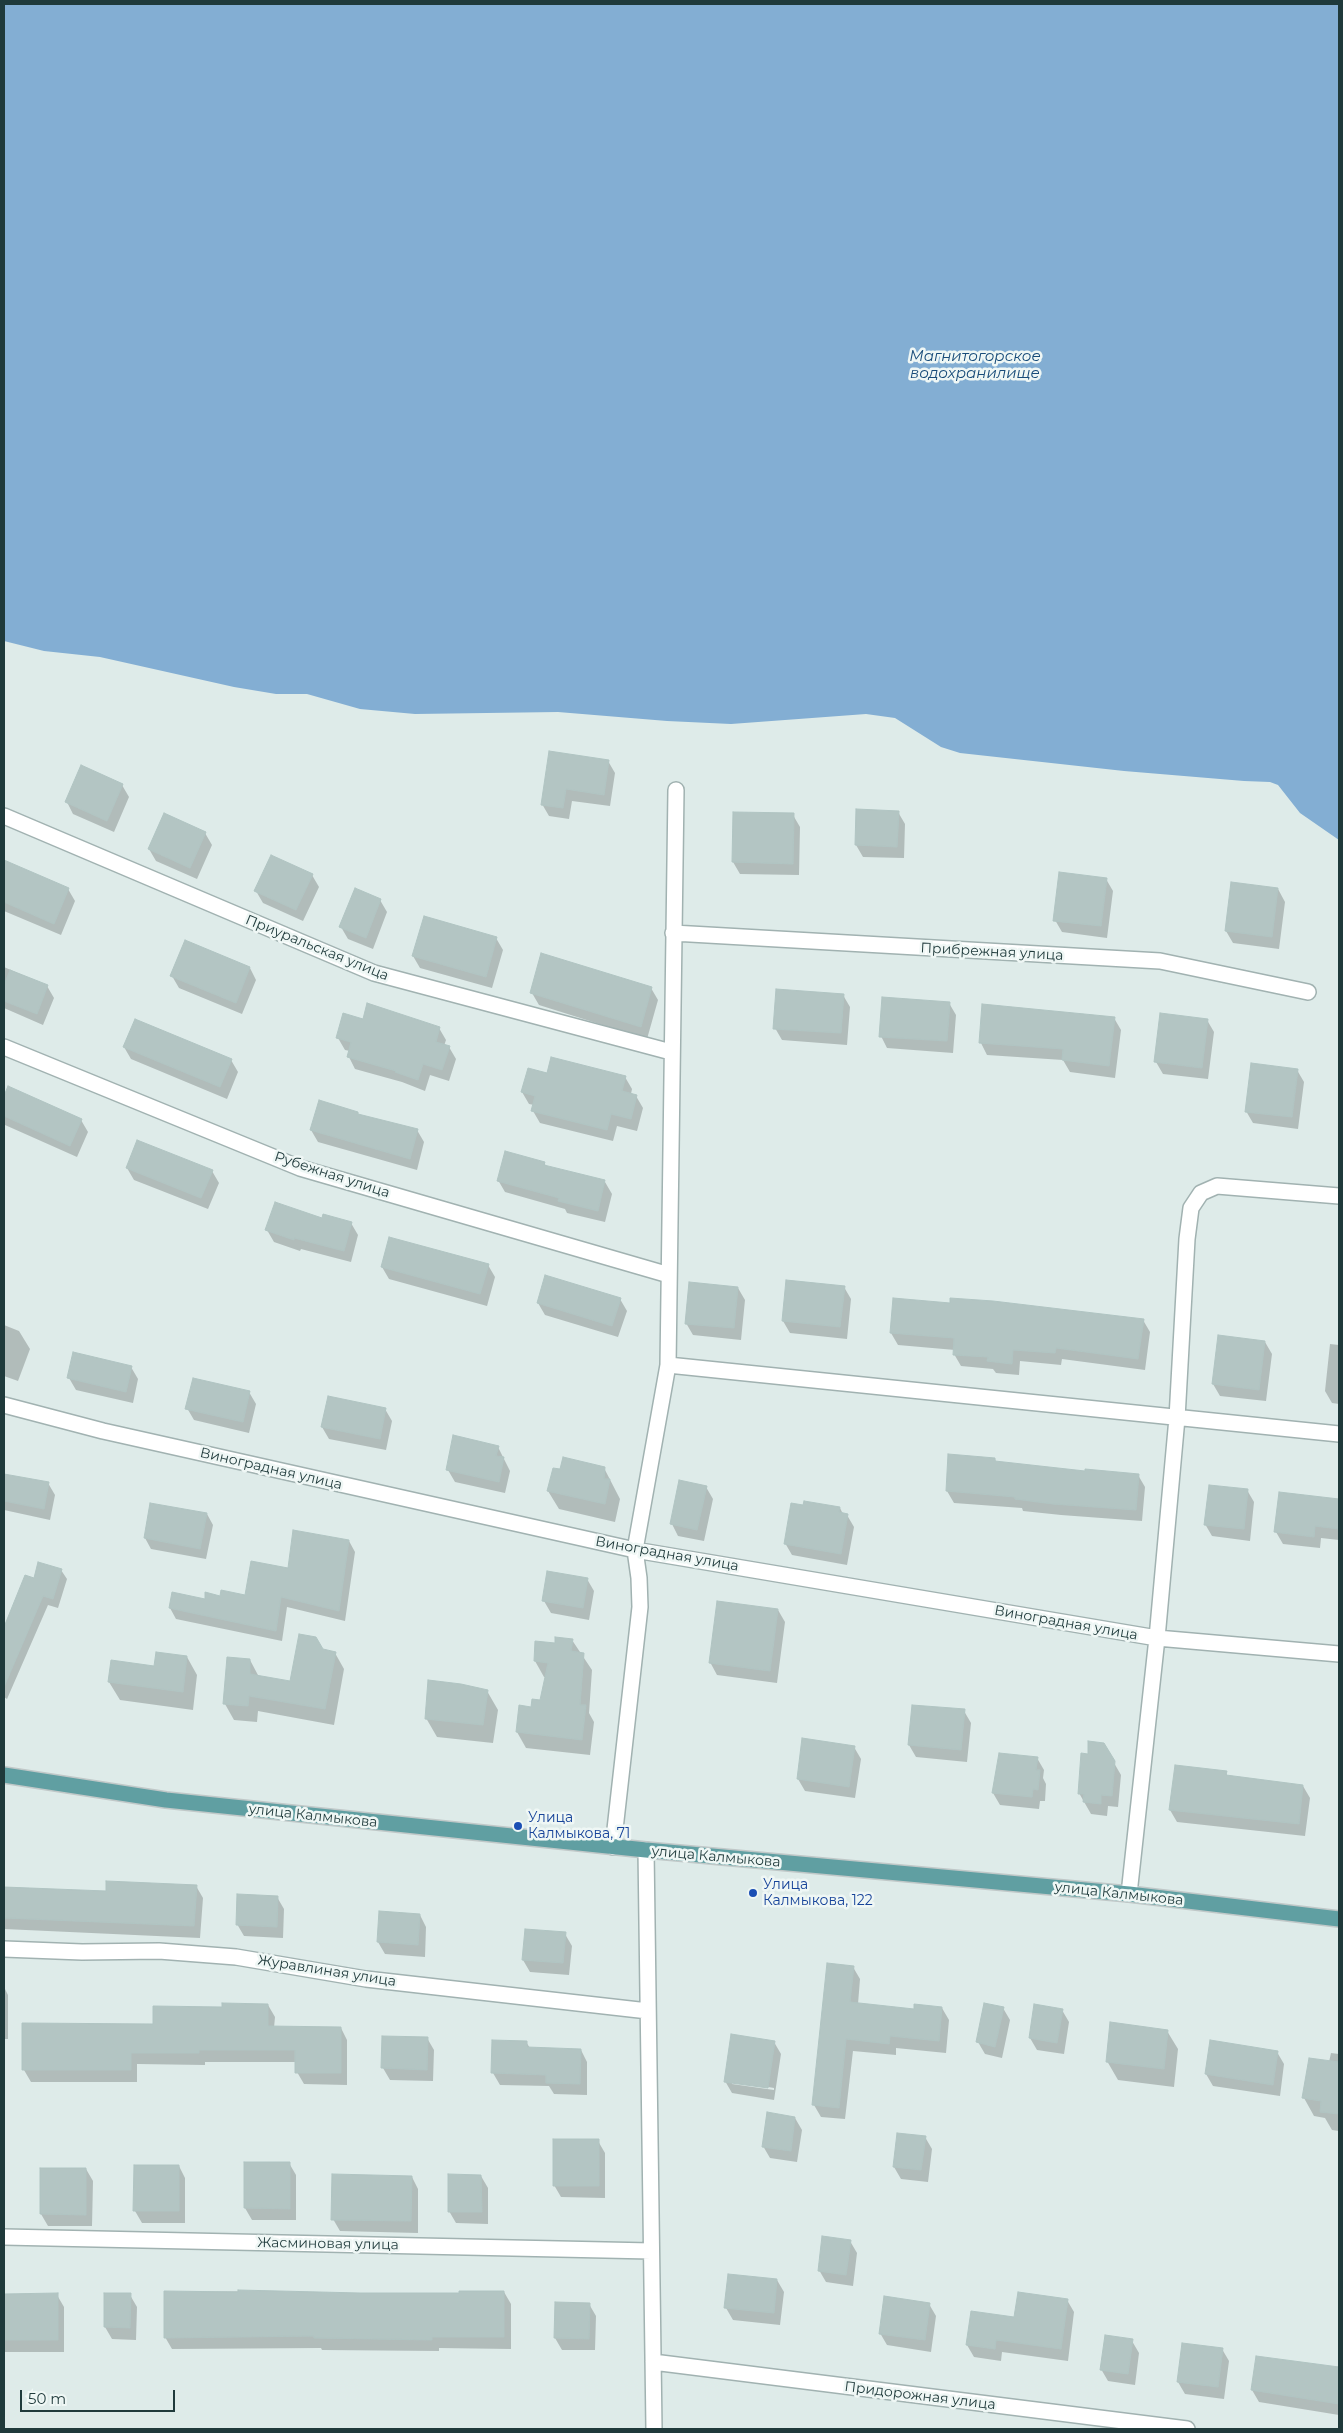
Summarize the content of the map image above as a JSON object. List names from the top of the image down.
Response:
{
  "streets": {
    "main road": ["улица Калмыкова"],
    "street": [
      "Приуральская улица",
      "Прибрежная улица",
      "Рубежная улица",
      "Виноградная улица",
      "Журавлиная улица",
      "Жасминовая улица",
      "Придорожная улица"
    ]
  },
  "water": ["Магнитогорское водохранилище"],
  "places": ["Улица Калмыкова, 71", "Улица Калмыкова, 122"],
  "scale_bar": "50 m"
}
